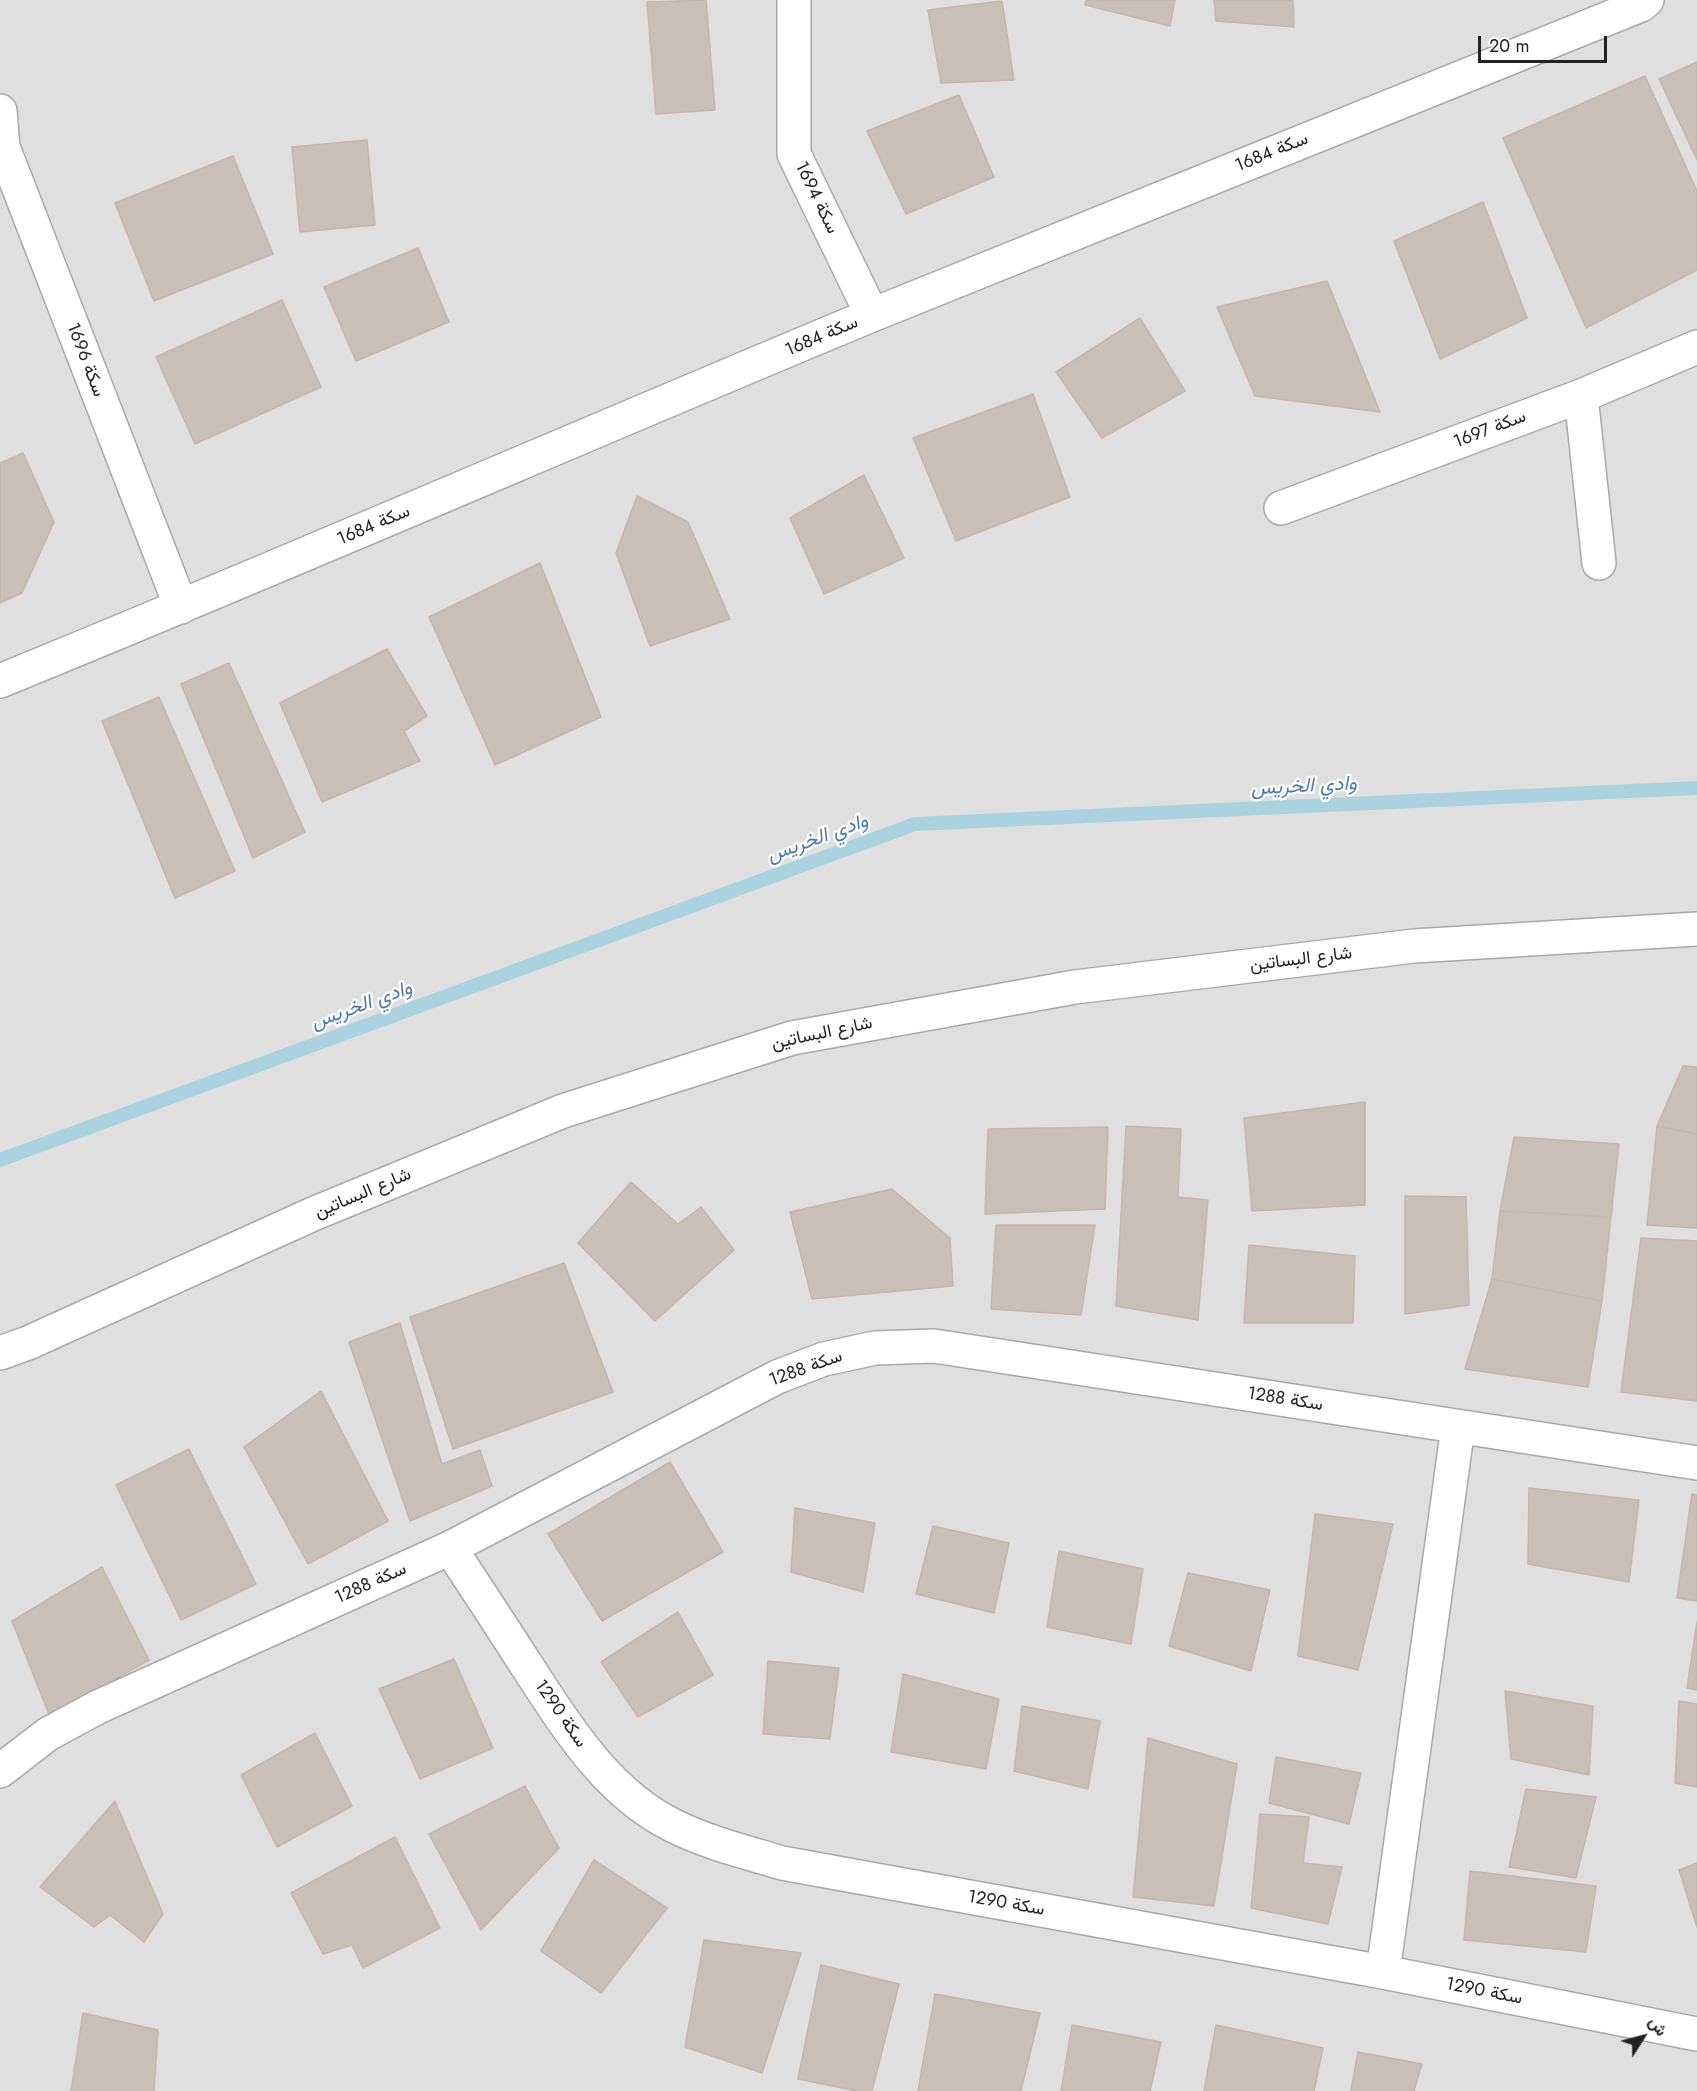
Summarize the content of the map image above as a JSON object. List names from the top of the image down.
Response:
{
  "streets": {
    "street": [
      "سكة 1684",
      "سكة 1694",
      "سكة 1696",
      "سكة 1697",
      "شارع البساتين",
      "سكة 1288",
      "سكة 1290"
    ]
  },
  "crossings": [
    ["سكة 1684", "سكة 1694"],
    ["سكة 1684", "سكة 1696"],
    ["سكة 1288", "سكة 1290"]
  ],
  "water": ["وادي الخريس"],
  "scale_bar": "20 m",
  "north": "top right"
}
